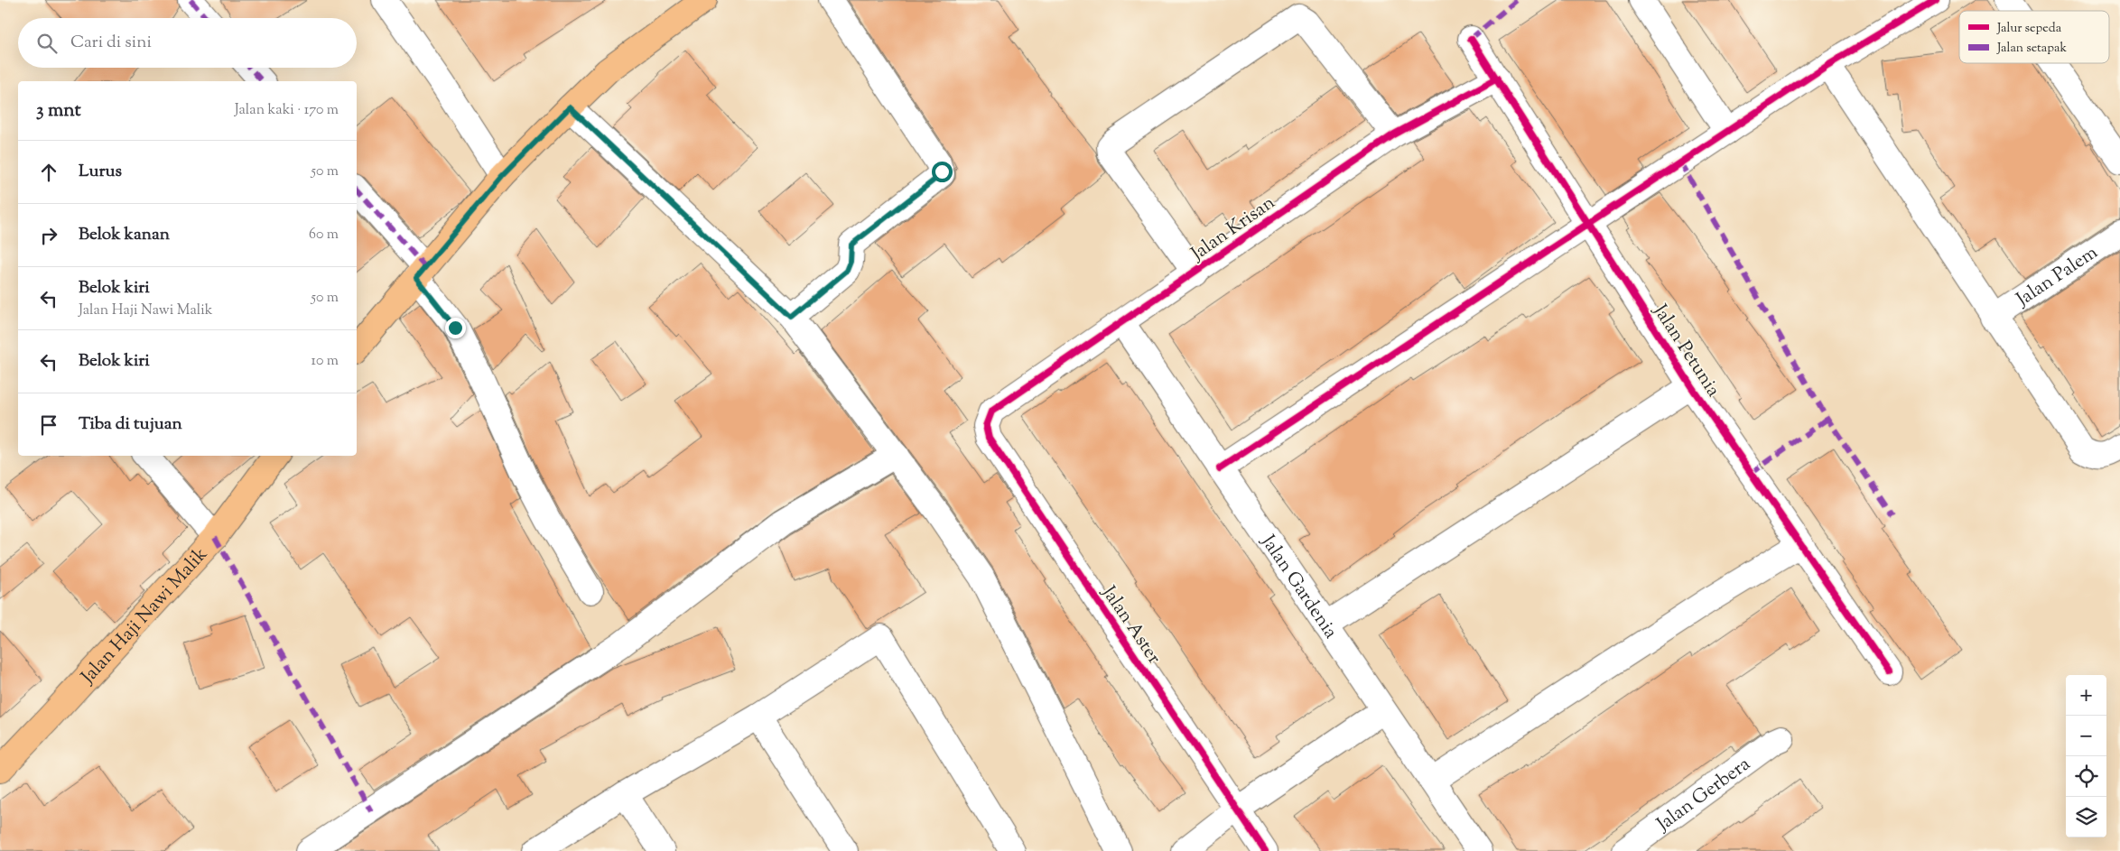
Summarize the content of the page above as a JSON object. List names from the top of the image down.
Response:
{
  "streets": {
    "main road": ["Jalan Haji Nawi Malik"],
    "street": [
      "Jalan Krisan",
      "Jalan Palem",
      "Jalan Petunia",
      "Jalan Gardenia",
      "Jalan Aster",
      "Jalan Gerbera"
    ]
  },
  "crossings": [
    ["Jalan Krisan", "Jalan Petunia"],
    ["Jalan Krisan", "Jalan Gardenia"],
    ["Jalan Krisan", "Jalan Aster"]
  ],
  "legend": ["Jalur sepeda", "Jalan setapak"],
  "page": {
    "search": "Cari di sini",
    "heading": ["3 mnt", "Jalan kaki · 170 m"],
    "list": [
      ["Lurus", "50 m"],
      ["Belok kanan", "60 m"],
      ["Belok kiri", "Jalan Haji Nawi Malik", "50 m"],
      ["Belok kiri", "10 m"],
      "Tiba di tujuan"
    ],
    "map_buttons": ["+", "−"]
  }
}
